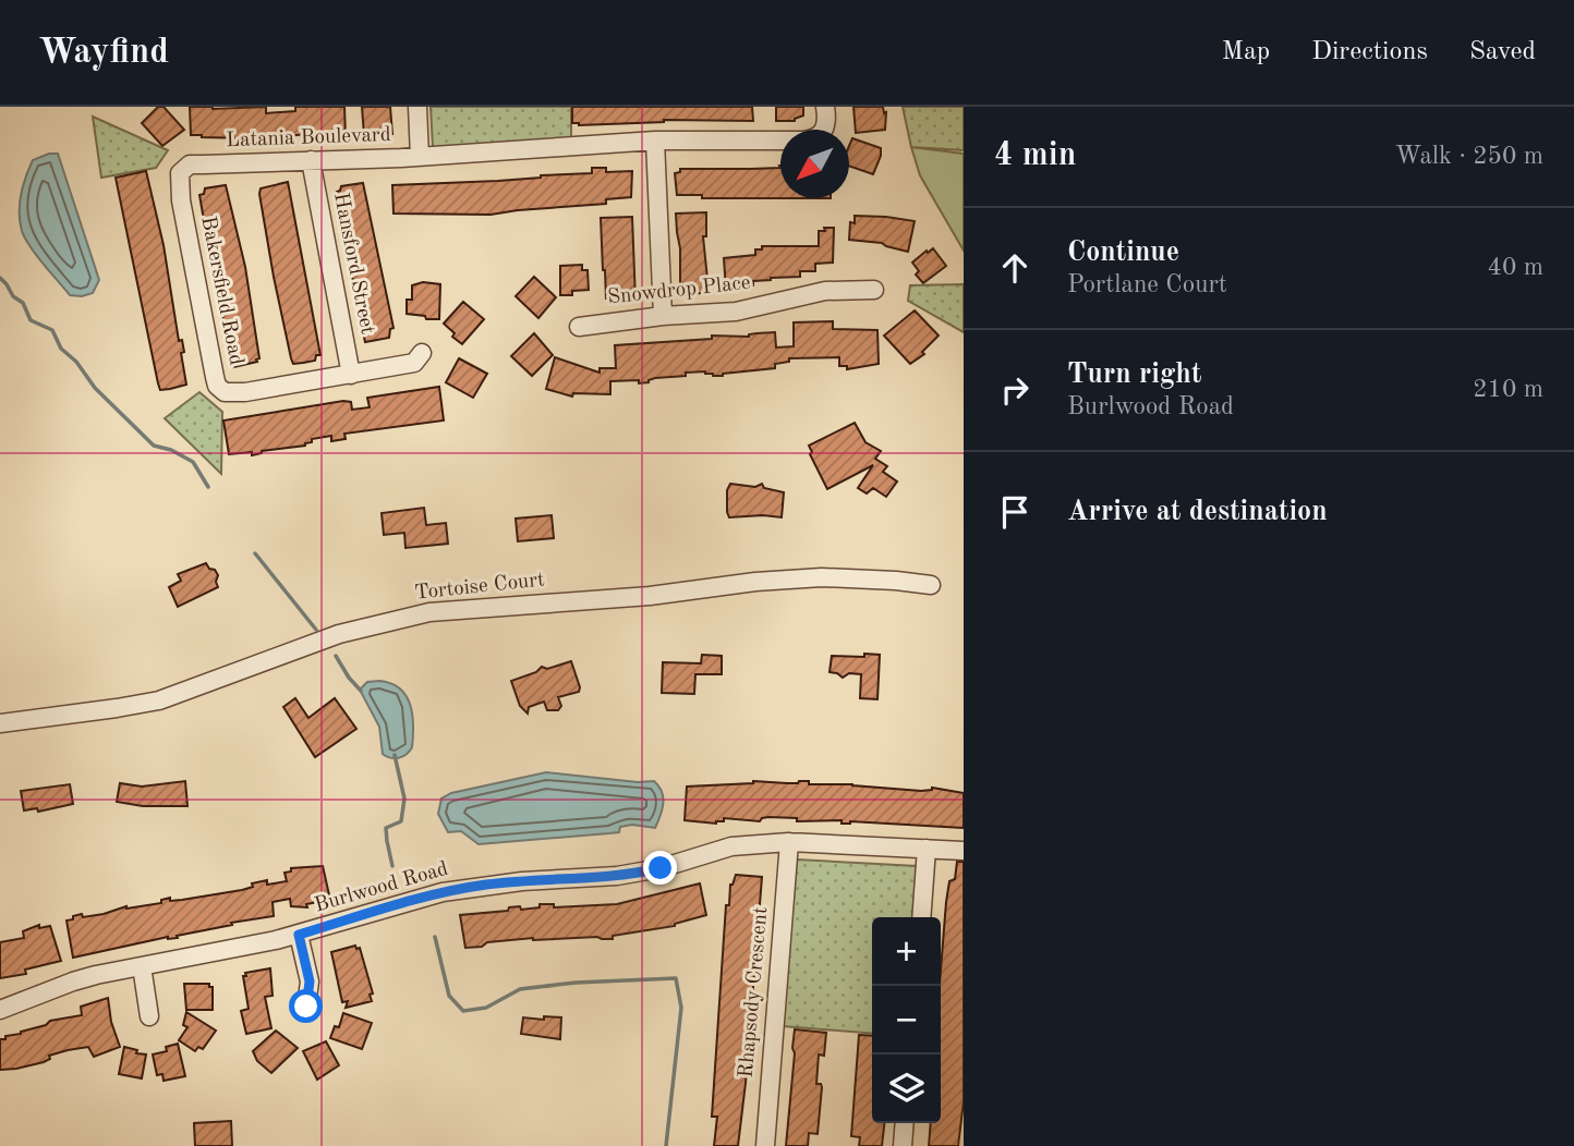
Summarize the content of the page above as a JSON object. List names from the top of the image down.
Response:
{
  "streets": {
    "street": [
      "Latania Boulevard",
      "Hansford Street",
      "Bakersfield Road",
      "Snowdrop Place",
      "Tortoise Court",
      "Burlwood Road",
      "Rhapsody Crescent"
    ]
  },
  "crossings": [
    ["Latania Boulevard", "Hansford Street"],
    ["Latania Boulevard", "Bakersfield Road"],
    ["Hansford Street", "Bakersfield Road"],
    ["Burlwood Road", "Rhapsody Crescent"]
  ],
  "north": "bottom left",
  "page": {
    "header": "Wayfind",
    "nav": ["Map", "Directions", "Saved"],
    "heading": ["4 min", "Walk · 250 m"],
    "list": [
      ["Continue", "Portlane Court", "40 m"],
      ["Turn right", "Burlwood Road", "210 m"],
      "Arrive at destination"
    ],
    "map_buttons": ["+", "−"]
  }
}
